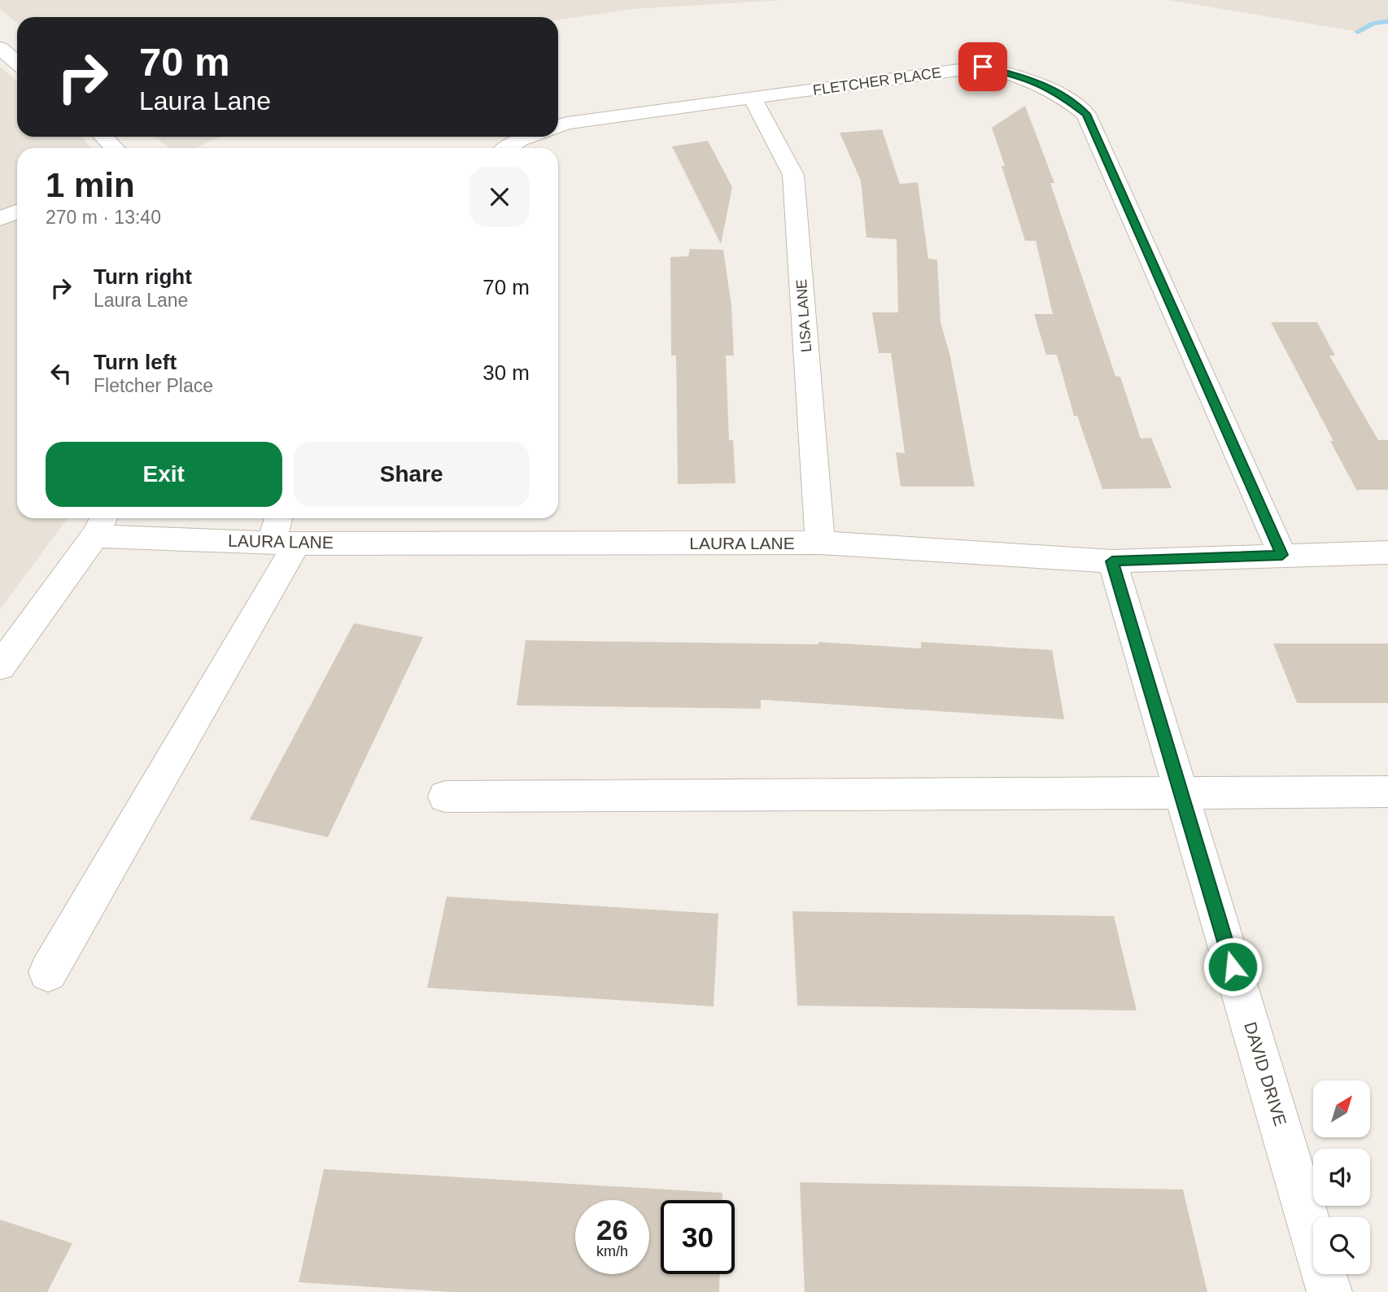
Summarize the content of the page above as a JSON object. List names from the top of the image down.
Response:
{
  "streets": {
    "street": [
      "FLETCHER PLACE",
      "LISA LANE",
      "LAURA LANE",
      "DAVID DRIVE"
    ]
  },
  "crossings": [
    ["FLETCHER PLACE", "LISA LANE"],
    ["FLETCHER PLACE", "LAURA LANE"],
    ["LISA LANE", "LAURA LANE"],
    ["LAURA LANE", "DAVID DRIVE"]
  ],
  "north": "top right",
  "page": {
    "turn": ["70 m", "Laura Lane"],
    "heading": ["1 min", "270 m · 13:40"],
    "list": [
      {
        "name": "Turn right",
        "note": "Laura Lane",
        "value": "70 m"
      },
      {
        "name": "Turn left",
        "note": "Fletcher Place",
        "value": "30 m"
      }
    ],
    "buttons": ["Exit", "Share"],
    "speed": "26 km/h",
    "limit": "30"
  }
}
